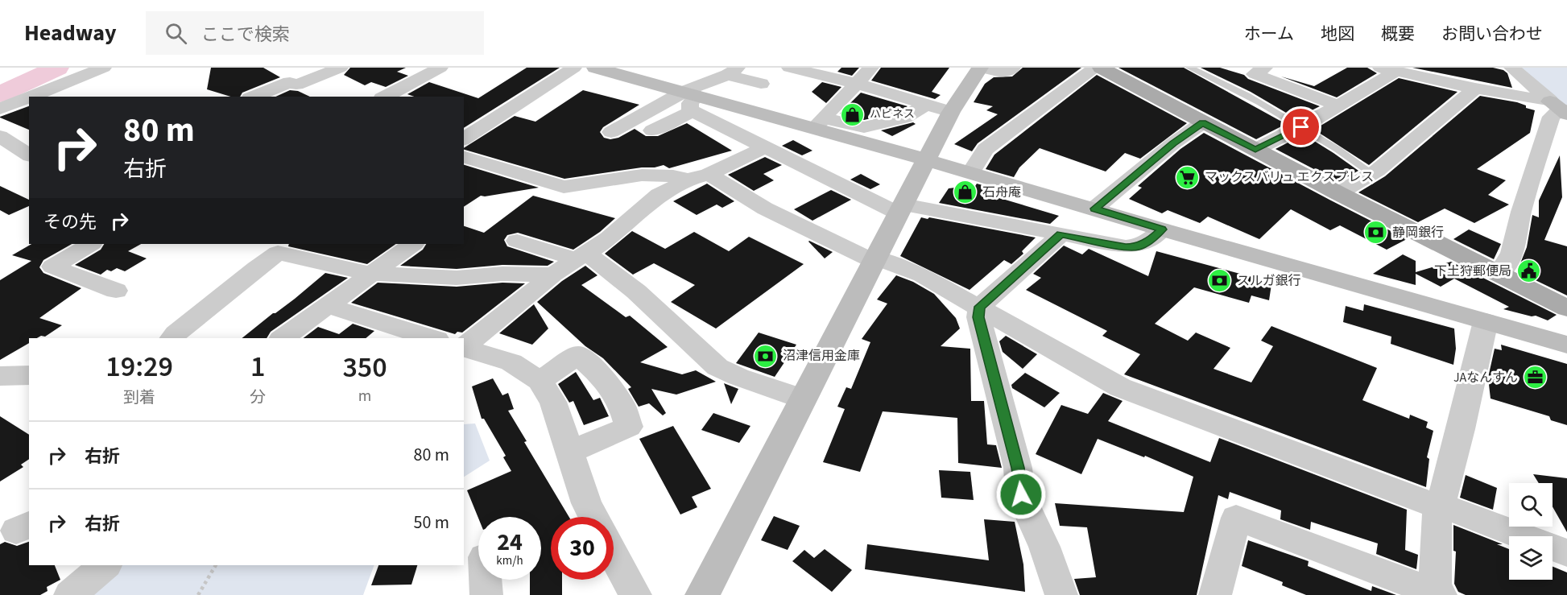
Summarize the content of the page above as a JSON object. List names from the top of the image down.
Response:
{
  "places": {
    "shop": ["ハピネス", "石舟庵"],
    "supermarket": ["マックスバリュ エクスプレス"],
    "bank": ["静岡銀行", "スルガ銀行", "沼津信用金庫"],
    "public building": ["下土狩郵便局"],
    "office": ["JAなんすん"]
  },
  "page": {
    "header": "Headway",
    "search": "ここで検索",
    "nav": [
      "ホーム",
      "地図",
      "概要",
      "お問い合わせ"
    ],
    "turn": ["80 m", "右折"],
    "then": "その先",
    "eta": [
      "19:29",
      "到着",
      "1",
      "分",
      "350",
      "m"
    ],
    "list": [
      {
        "name": "右折",
        "value": "80 m"
      },
      {
        "name": "右折",
        "value": "50 m"
      }
    ],
    "speed": "24 km/h",
    "limit": "30"
  }
}
